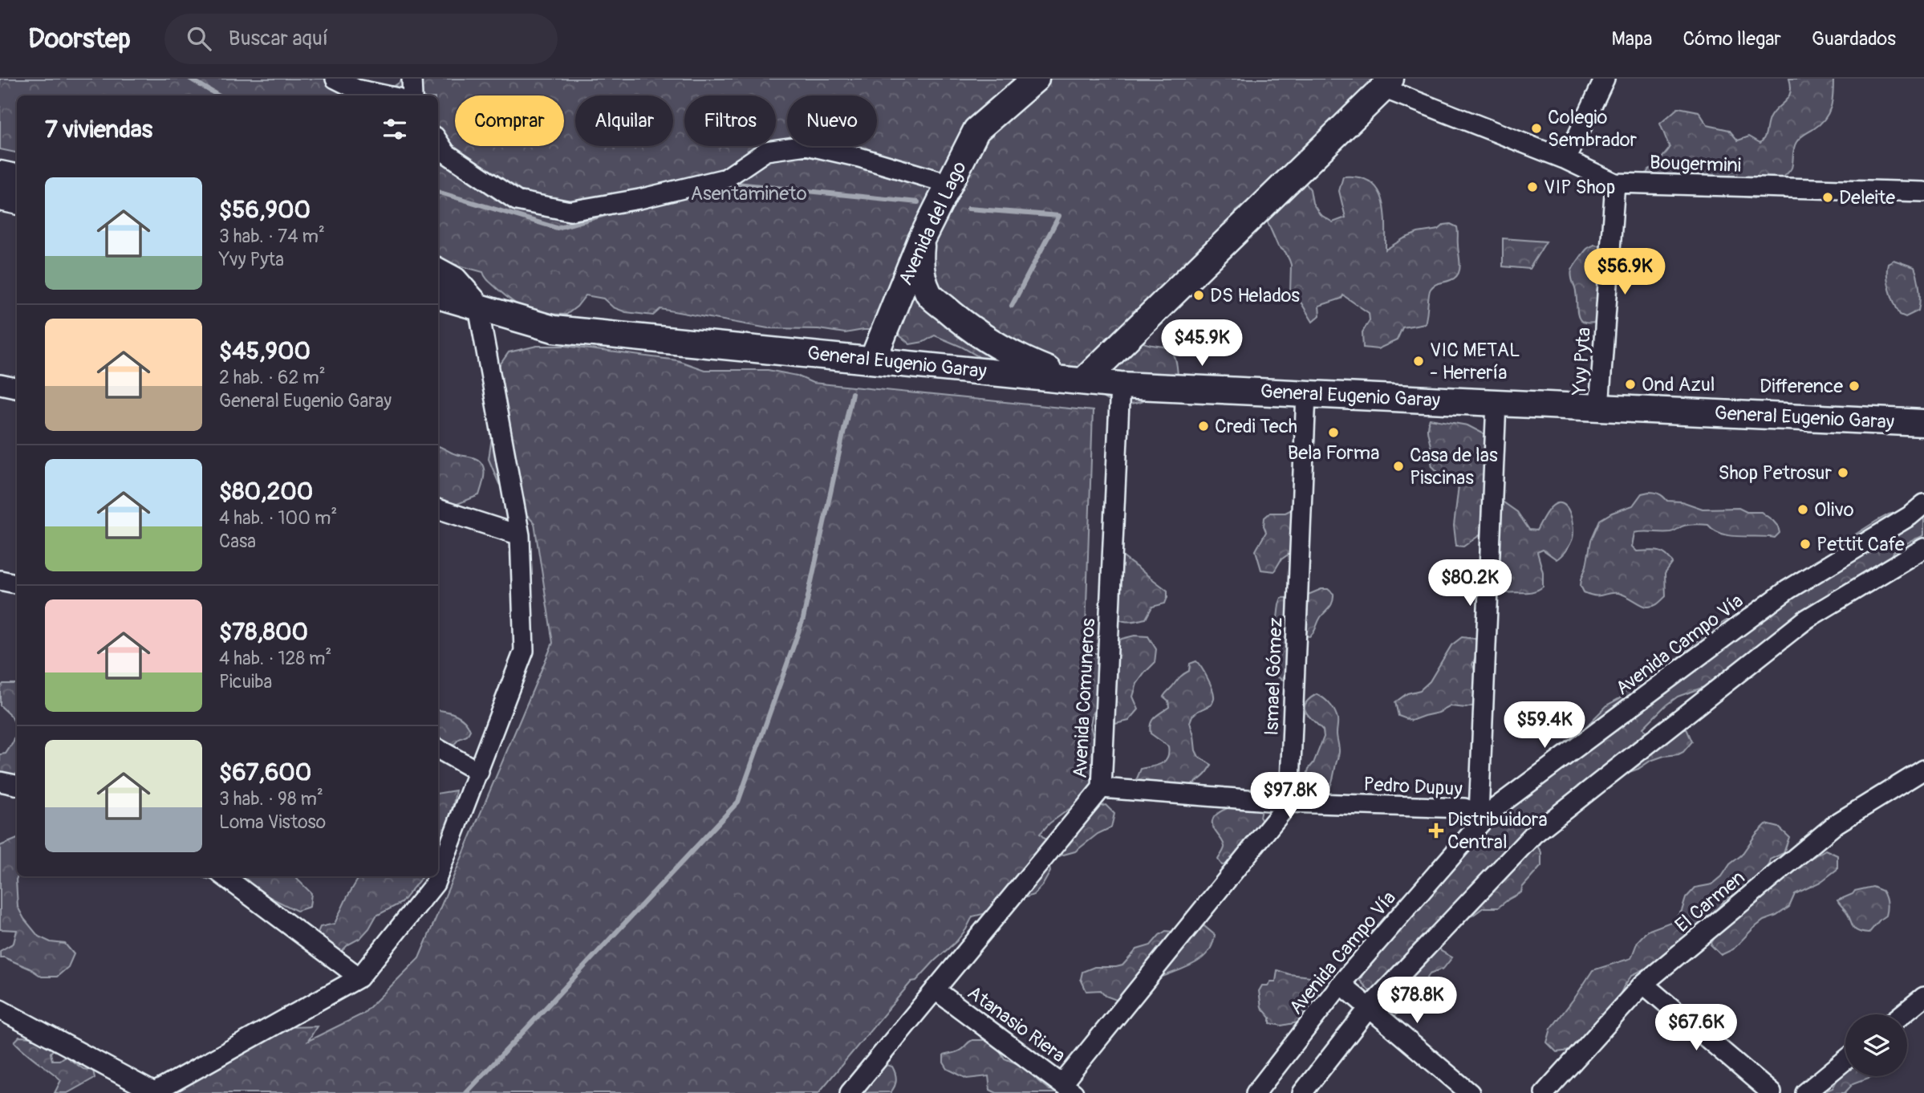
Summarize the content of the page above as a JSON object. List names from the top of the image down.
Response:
{
  "streets": {
    "street": [
      "Bougermini",
      "Avenida del Lago",
      "Yvy Pyta",
      "General Eugenio Garay",
      "Avenida Campo Vía",
      "Ismael Gómez",
      "Avenida Comuneros",
      "Pedro Dupuy",
      "El Carmen",
      "Atanasio Riera"
    ]
  },
  "crossings": [
    ["Bougermini", "Yvy Pyta"],
    ["Avenida del Lago", "General Eugenio Garay"],
    ["Yvy Pyta", "General Eugenio Garay"],
    ["General Eugenio Garay", "Ismael Gómez"],
    ["General Eugenio Garay", "Avenida Comuneros"],
    ["Avenida Campo Vía", "Pedro Dupuy"],
    ["Ismael Gómez", "Pedro Dupuy"],
    ["Avenida Comuneros", "Pedro Dupuy"],
    ["Avenida Comuneros", "Atanasio Riera"]
  ],
  "parks": ["Asentamineto"],
  "places": {
    "other": [
      "Colegio Sembrador",
      "VIP Shop",
      "Deleite",
      "DS Helados",
      "VIC METAL - Herrería",
      "Ond Azul",
      "Difference",
      "Credi Tech",
      "Bela Forma",
      "Casa de las Piscinas",
      "Shop Petrosur",
      "Olivo",
      "Pettit Cafe"
    ],
    "health": ["Distribuidora Central"]
  },
  "page": {
    "header": "Doorstep",
    "search": "Buscar aquí",
    "nav": ["Mapa", "Cómo llegar", "Guardados"],
    "chip": [
      "Comprar",
      "Alquilar",
      "Filtros",
      "Nuevo"
    ],
    "heading": "7 viviendas",
    "list": [
      {
        "name": "$56,900",
        "note": "3 hab. · 74 m² · Yvy Pyta"
      },
      {
        "name": "$45,900",
        "note": "2 hab. · 62 m² · General Eugenio Garay"
      },
      {
        "name": "$80,200",
        "note": "4 hab. · 100 m² · Casa"
      },
      {
        "name": "$78,800",
        "note": "4 hab. · 128 m² · Picuiba"
      },
      {
        "name": "$67,600",
        "note": "3 hab. · 98 m² · Loma Vistoso"
      }
    ],
    "price": [
      "$56.9K",
      "$45.9K",
      "$80.2K",
      "$59.4K",
      "$97.8K",
      "$78.8K",
      "$67.6K"
    ]
  }
}
